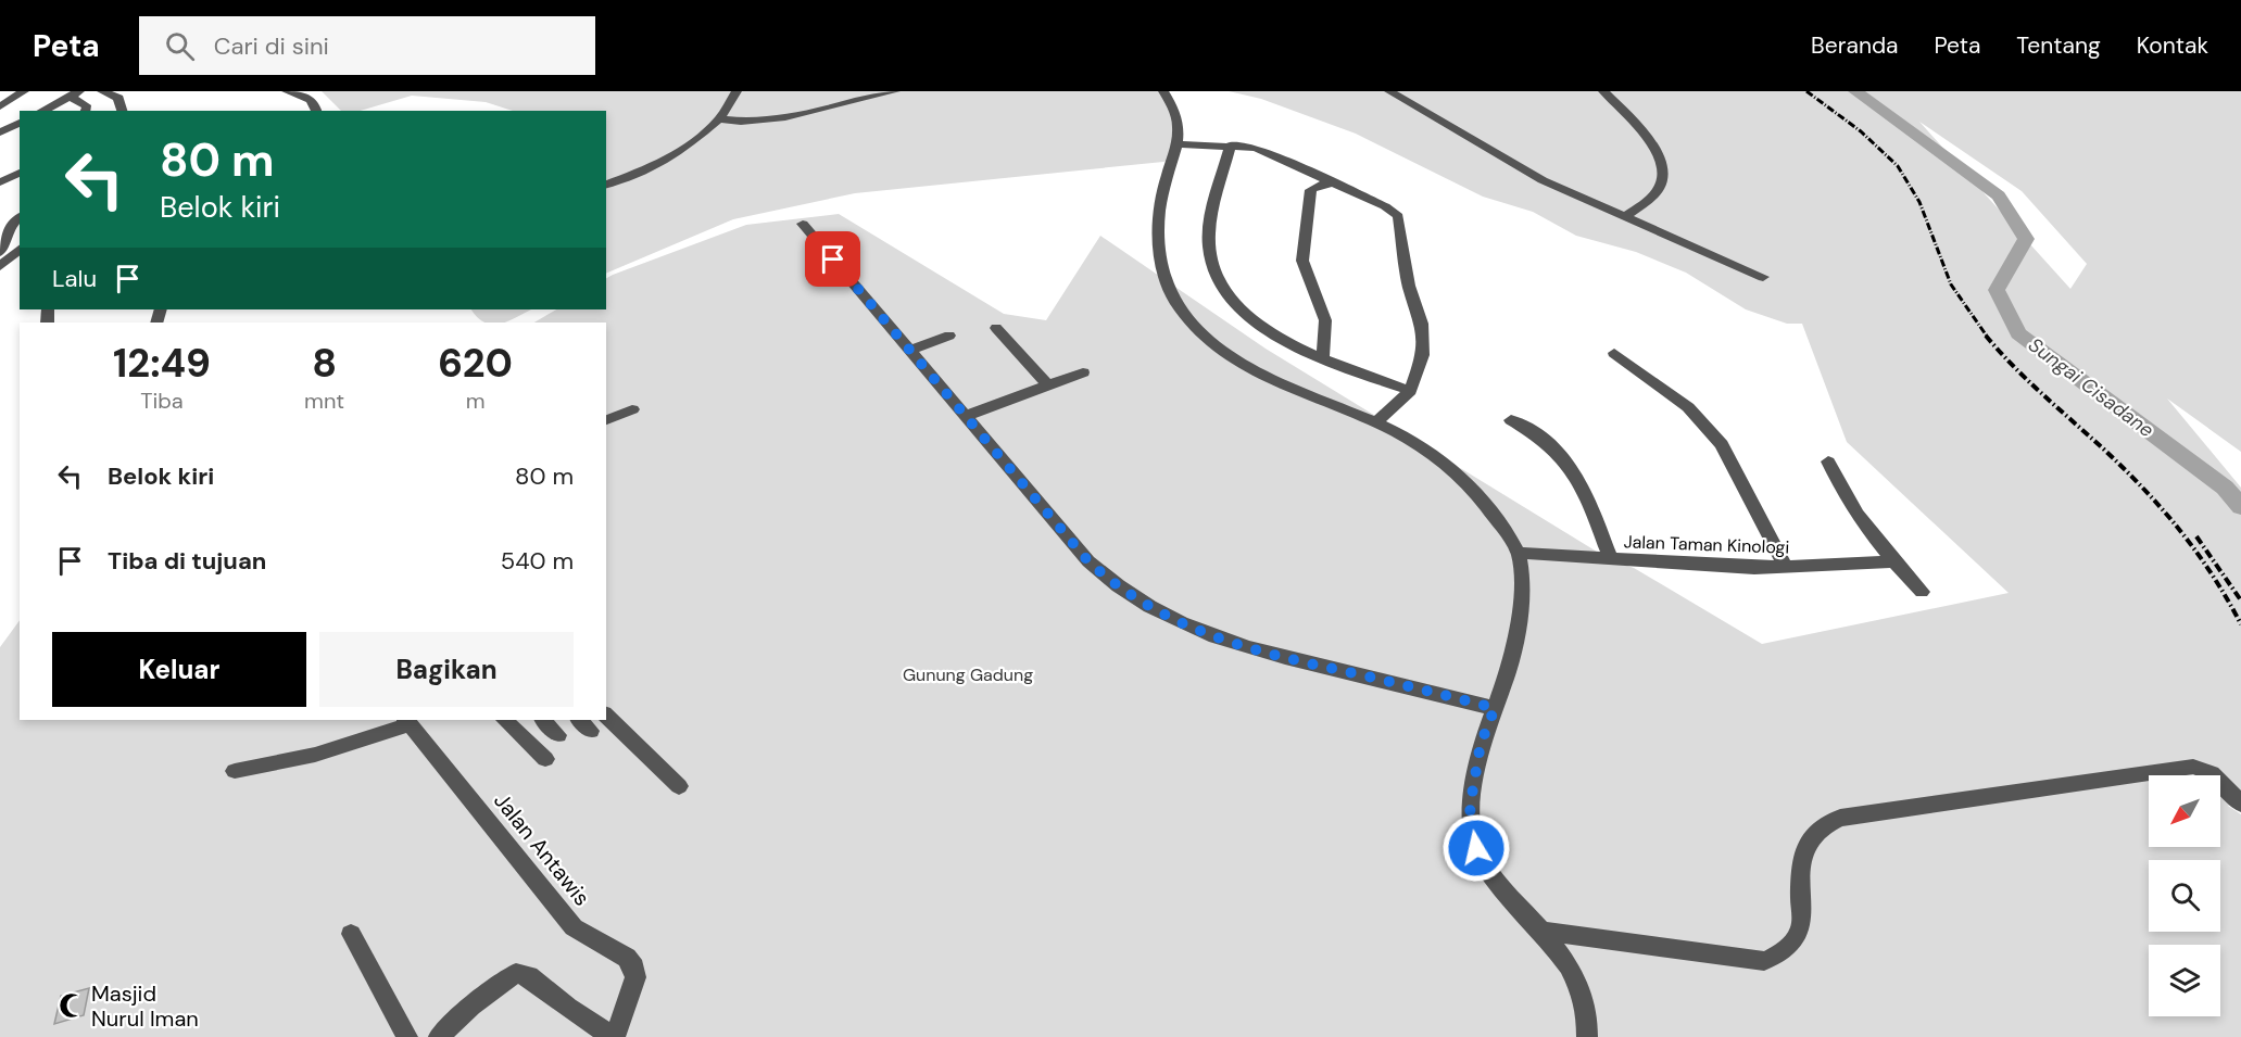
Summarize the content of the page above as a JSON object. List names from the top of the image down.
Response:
{
  "streets": {
    "street": ["Jalan Taman Kinologi", "Jalan Antawis"]
  },
  "water": ["Sungai Cisadane"],
  "parks": ["Gunung Gadung"],
  "places": {
    "mosque": ["Masjid Nurul Iman"]
  },
  "north": "bottom left",
  "page": {
    "header": "Peta",
    "search": "Cari di sini",
    "nav": [
      "Beranda",
      "Peta",
      "Tentang",
      "Kontak"
    ],
    "turn": ["80 m", "Belok kiri"],
    "then": "Lalu",
    "eta": [
      "12:49",
      "Tiba",
      "8",
      "mnt",
      "620",
      "m"
    ],
    "list": [
      {
        "name": "Belok kiri",
        "value": "80 m"
      },
      {
        "name": "Tiba di tujuan",
        "value": "540 m"
      }
    ],
    "buttons": ["Keluar", "Bagikan"]
  }
}
